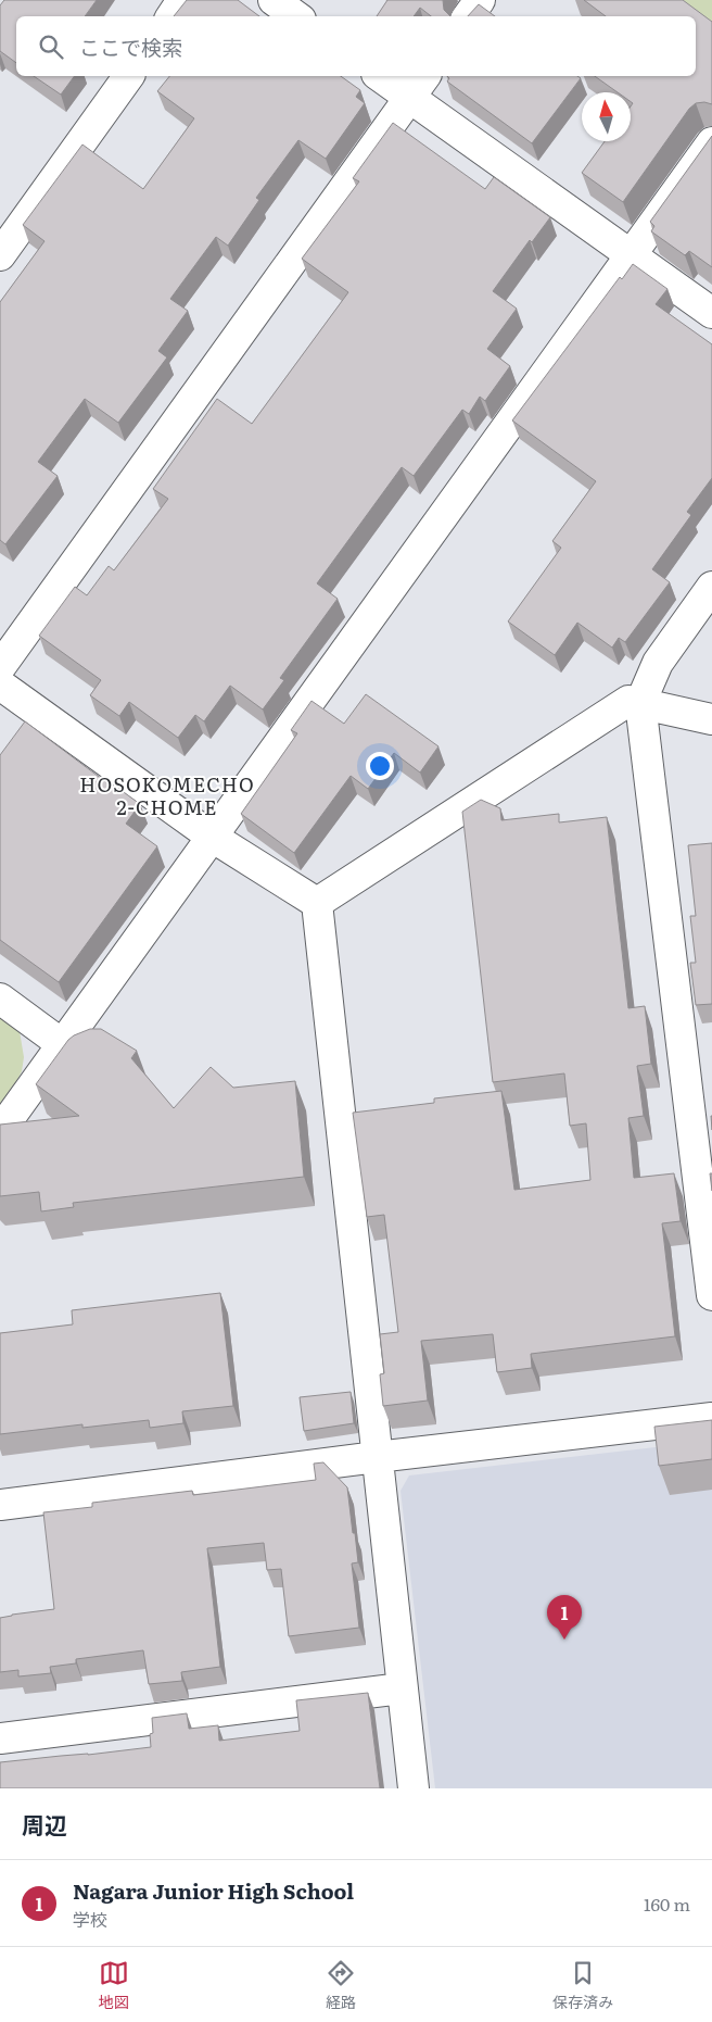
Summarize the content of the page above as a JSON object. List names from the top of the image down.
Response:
{
  "districts": ["HOSOKOMECHO 2-CHOME"],
  "north": "top",
  "page": {
    "search": "ここで検索",
    "pins": "1",
    "heading": "周辺",
    "list": [
      {
        "mark": "1",
        "name": "Nagara Junior High School",
        "note": "学校",
        "value": "160 m"
      }
    ],
    "nav": ["地図", "経路", "保存済み"]
  }
}
